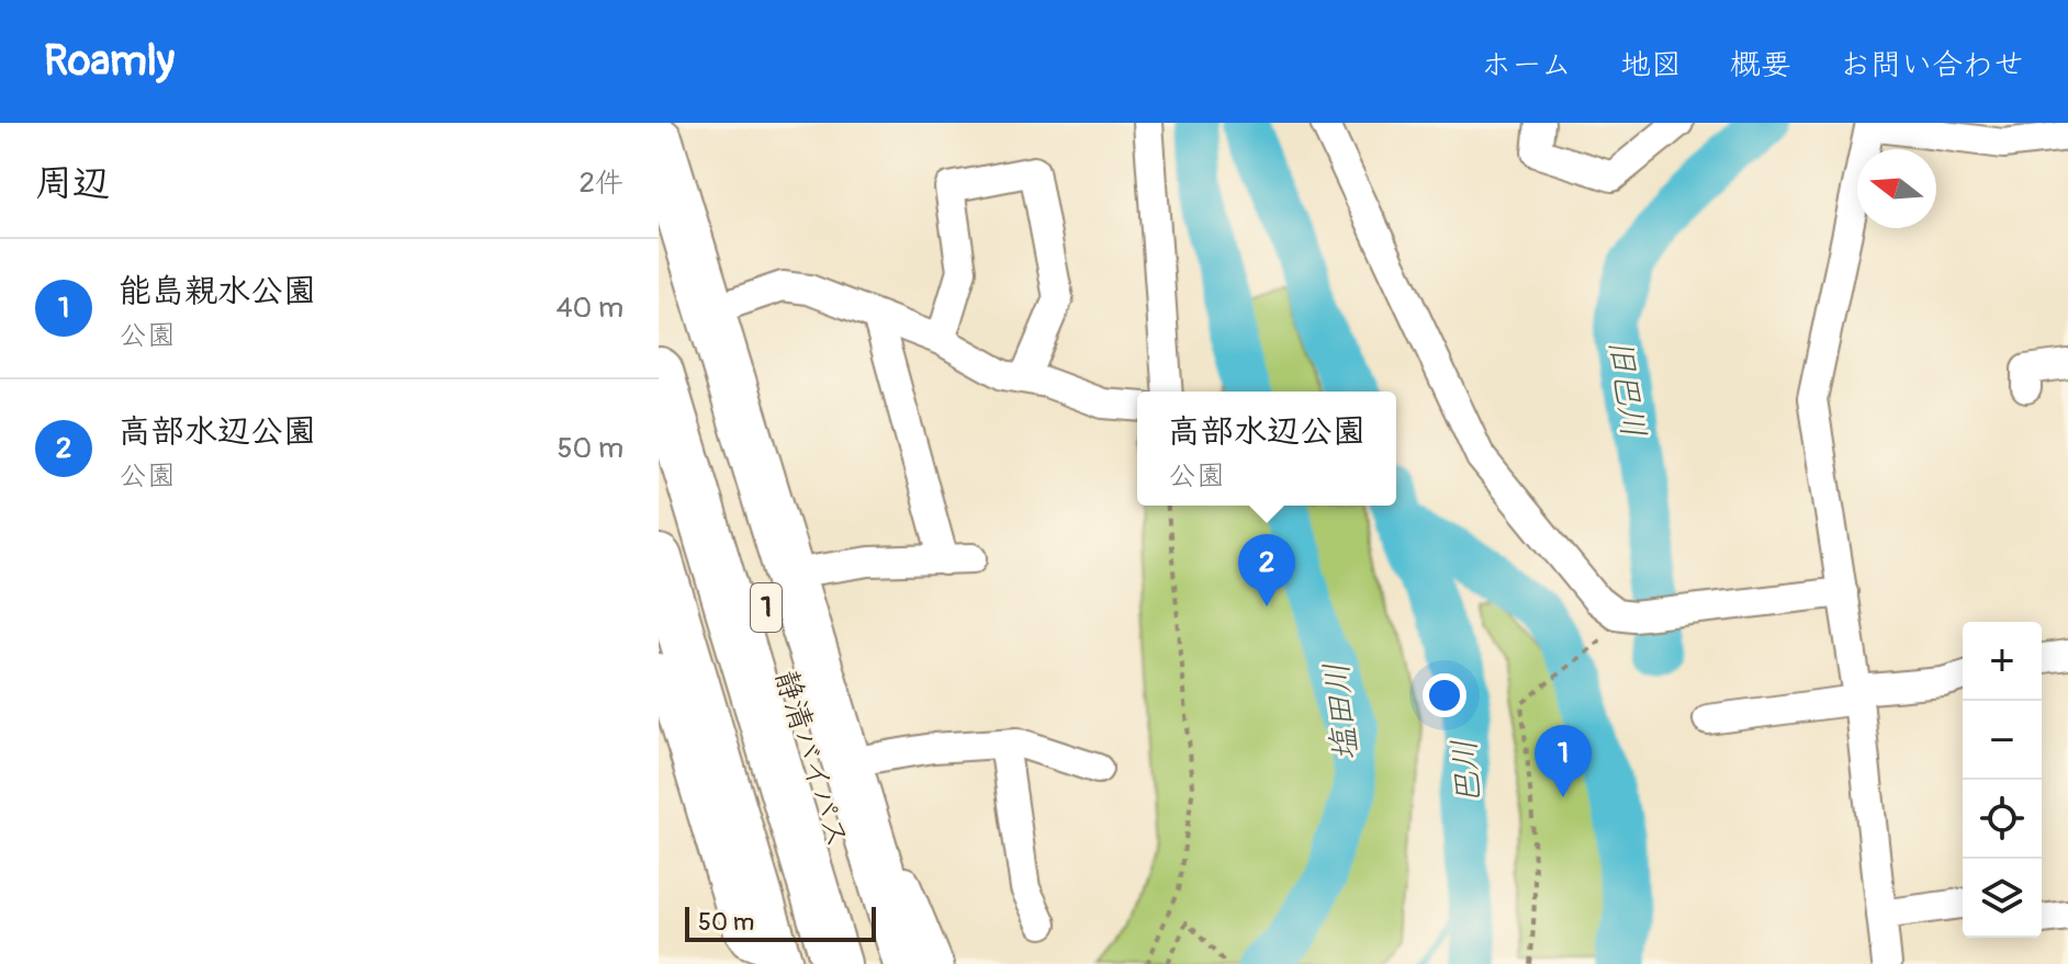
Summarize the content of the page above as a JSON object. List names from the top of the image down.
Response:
{
  "streets": {
    "highway": ["1", "静清バイパス"]
  },
  "water": ["旧巴川", "塩田川", "巴川"],
  "scale_bar": "50 m",
  "north": "left",
  "page": {
    "header": "Roamly",
    "nav": [
      "ホーム",
      "地図",
      "概要",
      "お問い合わせ"
    ],
    "heading": ["周辺", "2件"],
    "list": [
      {
        "mark": "1",
        "name": "能島親水公園",
        "note": "公園",
        "value": "40 m"
      },
      {
        "mark": "2",
        "name": "高部水辺公園",
        "note": "公園",
        "value": "50 m"
      }
    ],
    "popup": ["高部水辺公園", "公園"],
    "pins": ["2", "1"],
    "map_buttons": ["+", "−"],
    "scale": "50 m"
  }
}
